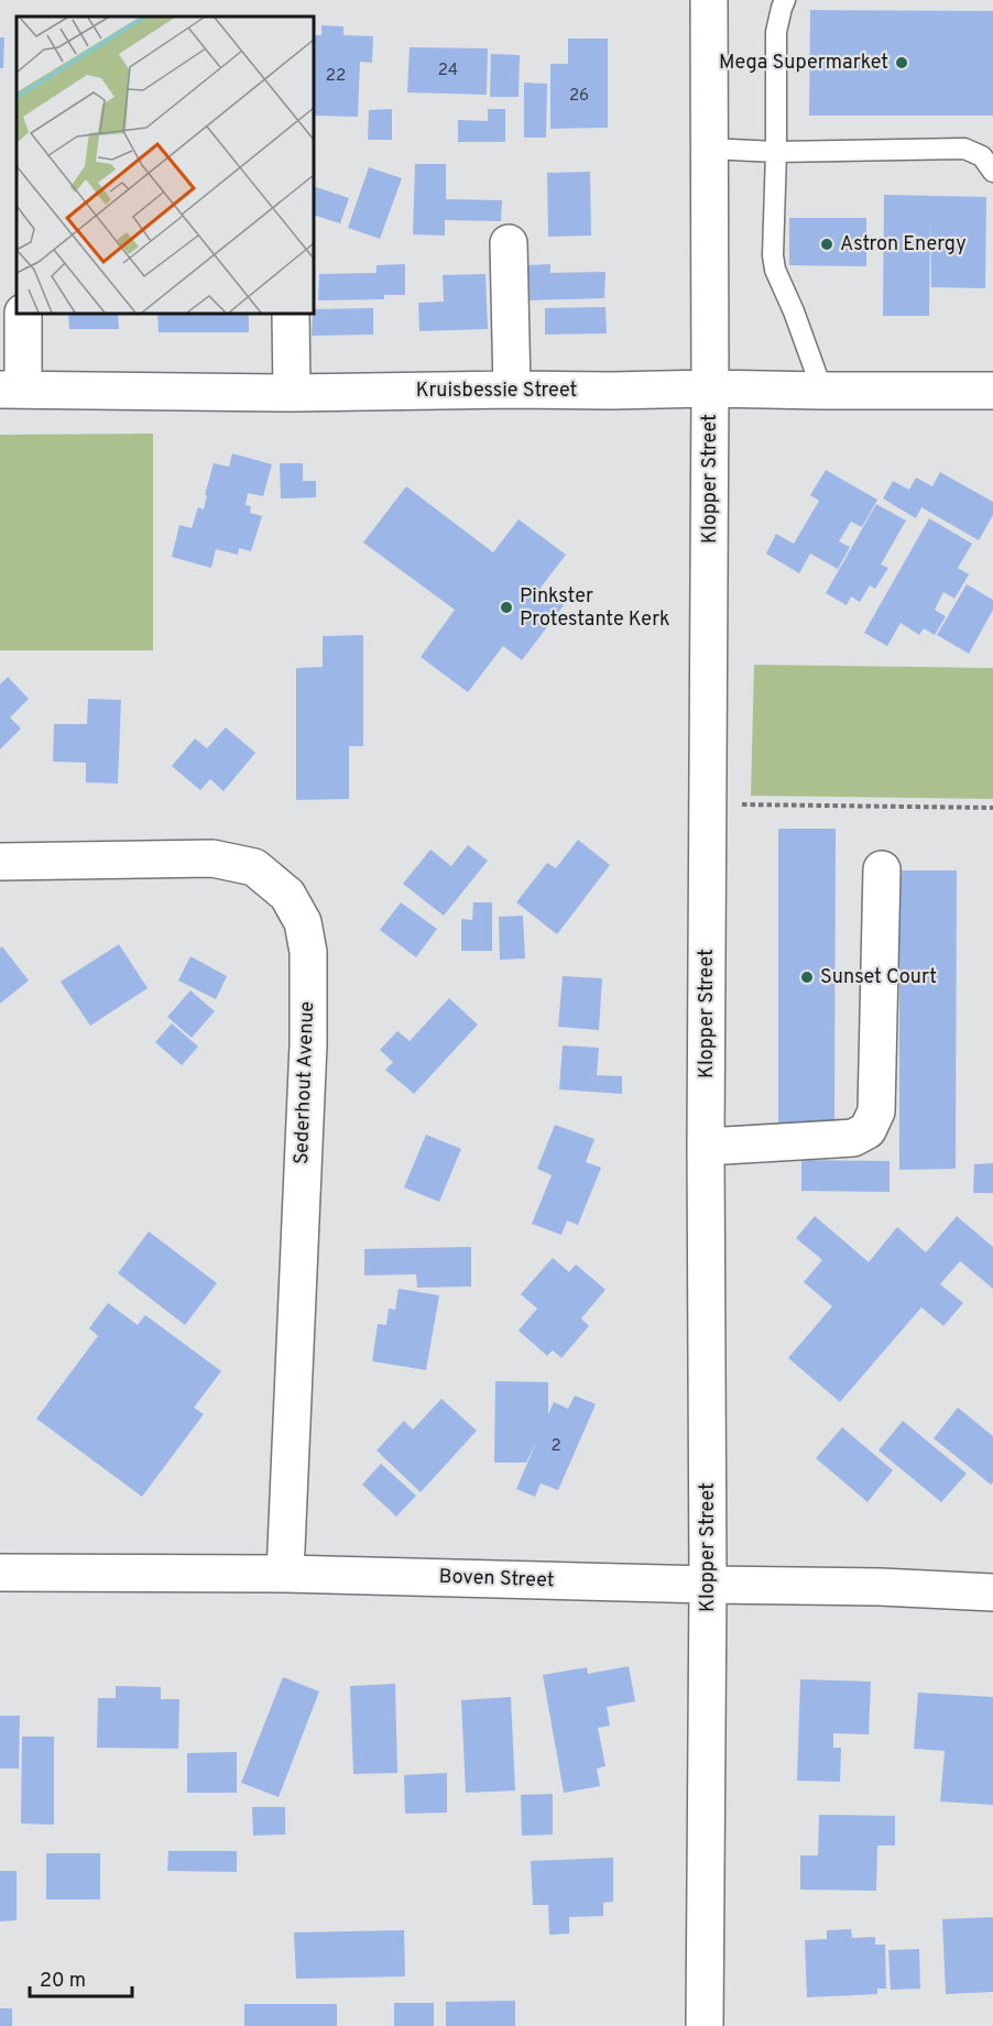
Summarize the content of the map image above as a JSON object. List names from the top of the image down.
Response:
{
  "streets": {
    "street": [
      "Kruisbessie Street",
      "Klopper Street",
      "Sederhout Avenue",
      "Boven Street"
    ]
  },
  "crossings": [
    ["Kruisbessie Street", "Klopper Street"],
    ["Klopper Street", "Boven Street"],
    ["Sederhout Avenue", "Boven Street"]
  ],
  "places": [
    "Mega Supermarket",
    "Astron Energy",
    "Pinkster Protestante Kerk",
    "Sunset Court"
  ],
  "house_numbers": [
    "24",
    "22",
    "26",
    "2"
  ],
  "scale_bar": "20 m"
}
